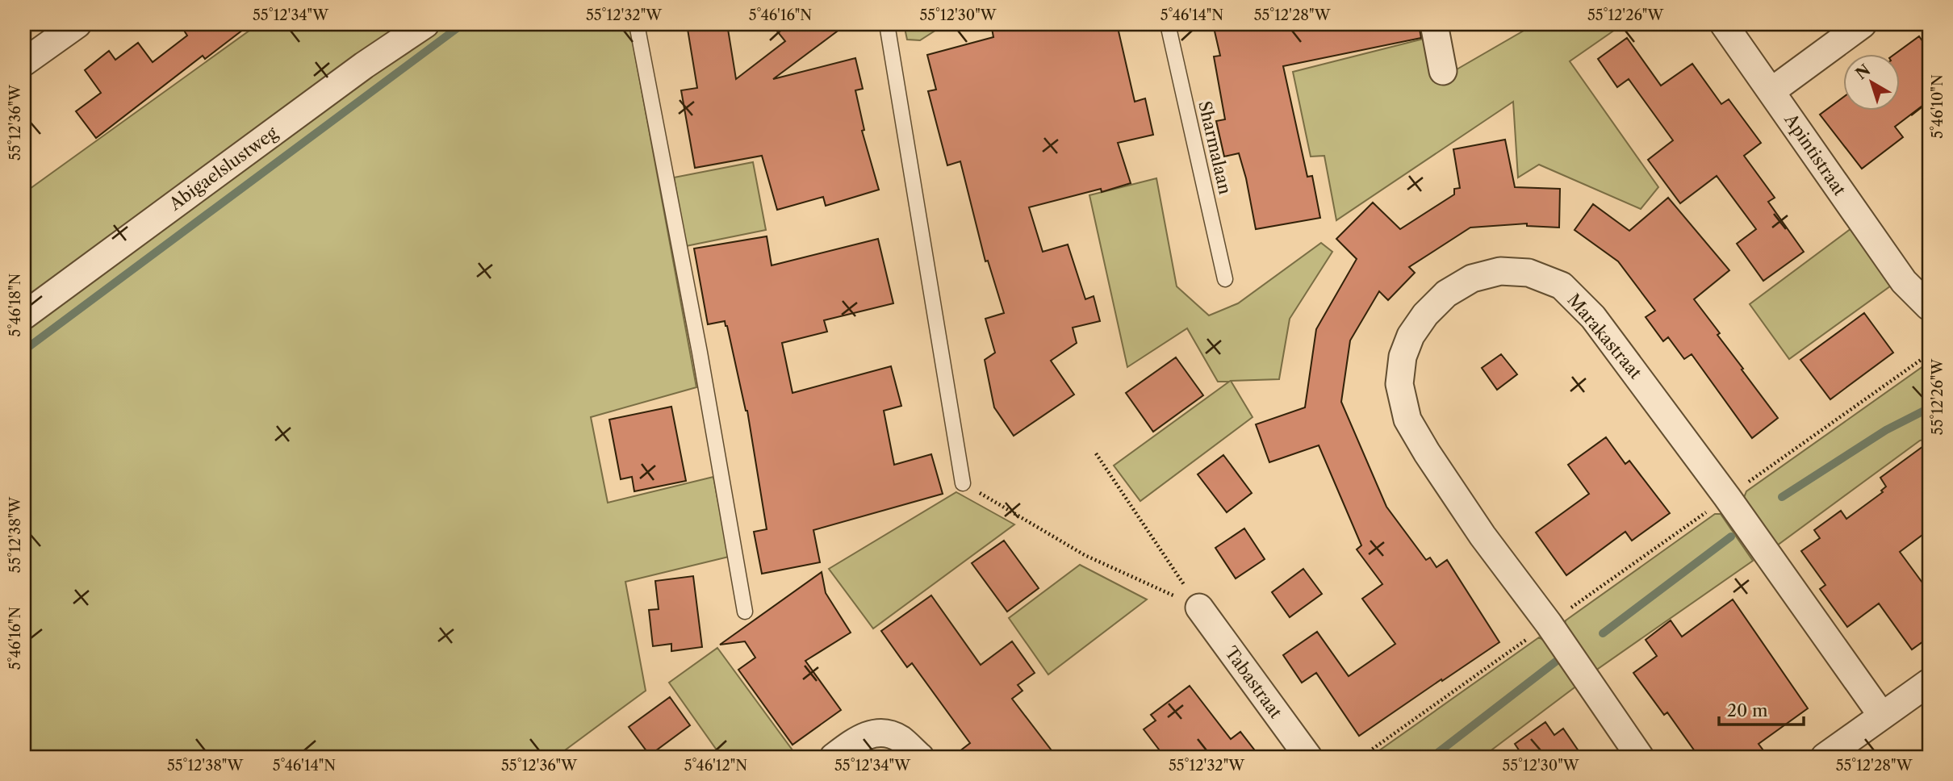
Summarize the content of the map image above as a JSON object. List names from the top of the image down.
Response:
{
  "streets": {
    "street": [
      "Apintistraat",
      "Abigaelslustweg",
      "Marakastraat",
      "Tabastraat"
    ],
    "lane": ["Sharmalaan"]
  },
  "scale_bar": "20 m",
  "north": "top left",
  "coordinates": [
    "55°12'34\"W",
    "55°12'32\"W",
    "5°46'16\"N",
    "55°12'30\"W",
    "5°46'14\"N",
    "55°12'28\"W",
    "55°12'26\"W",
    "5°46'10\"N",
    "55°12'36\"W",
    "5°46'18\"N",
    "55°12'38\"W",
    "5°46'12\"N"
  ]
}
